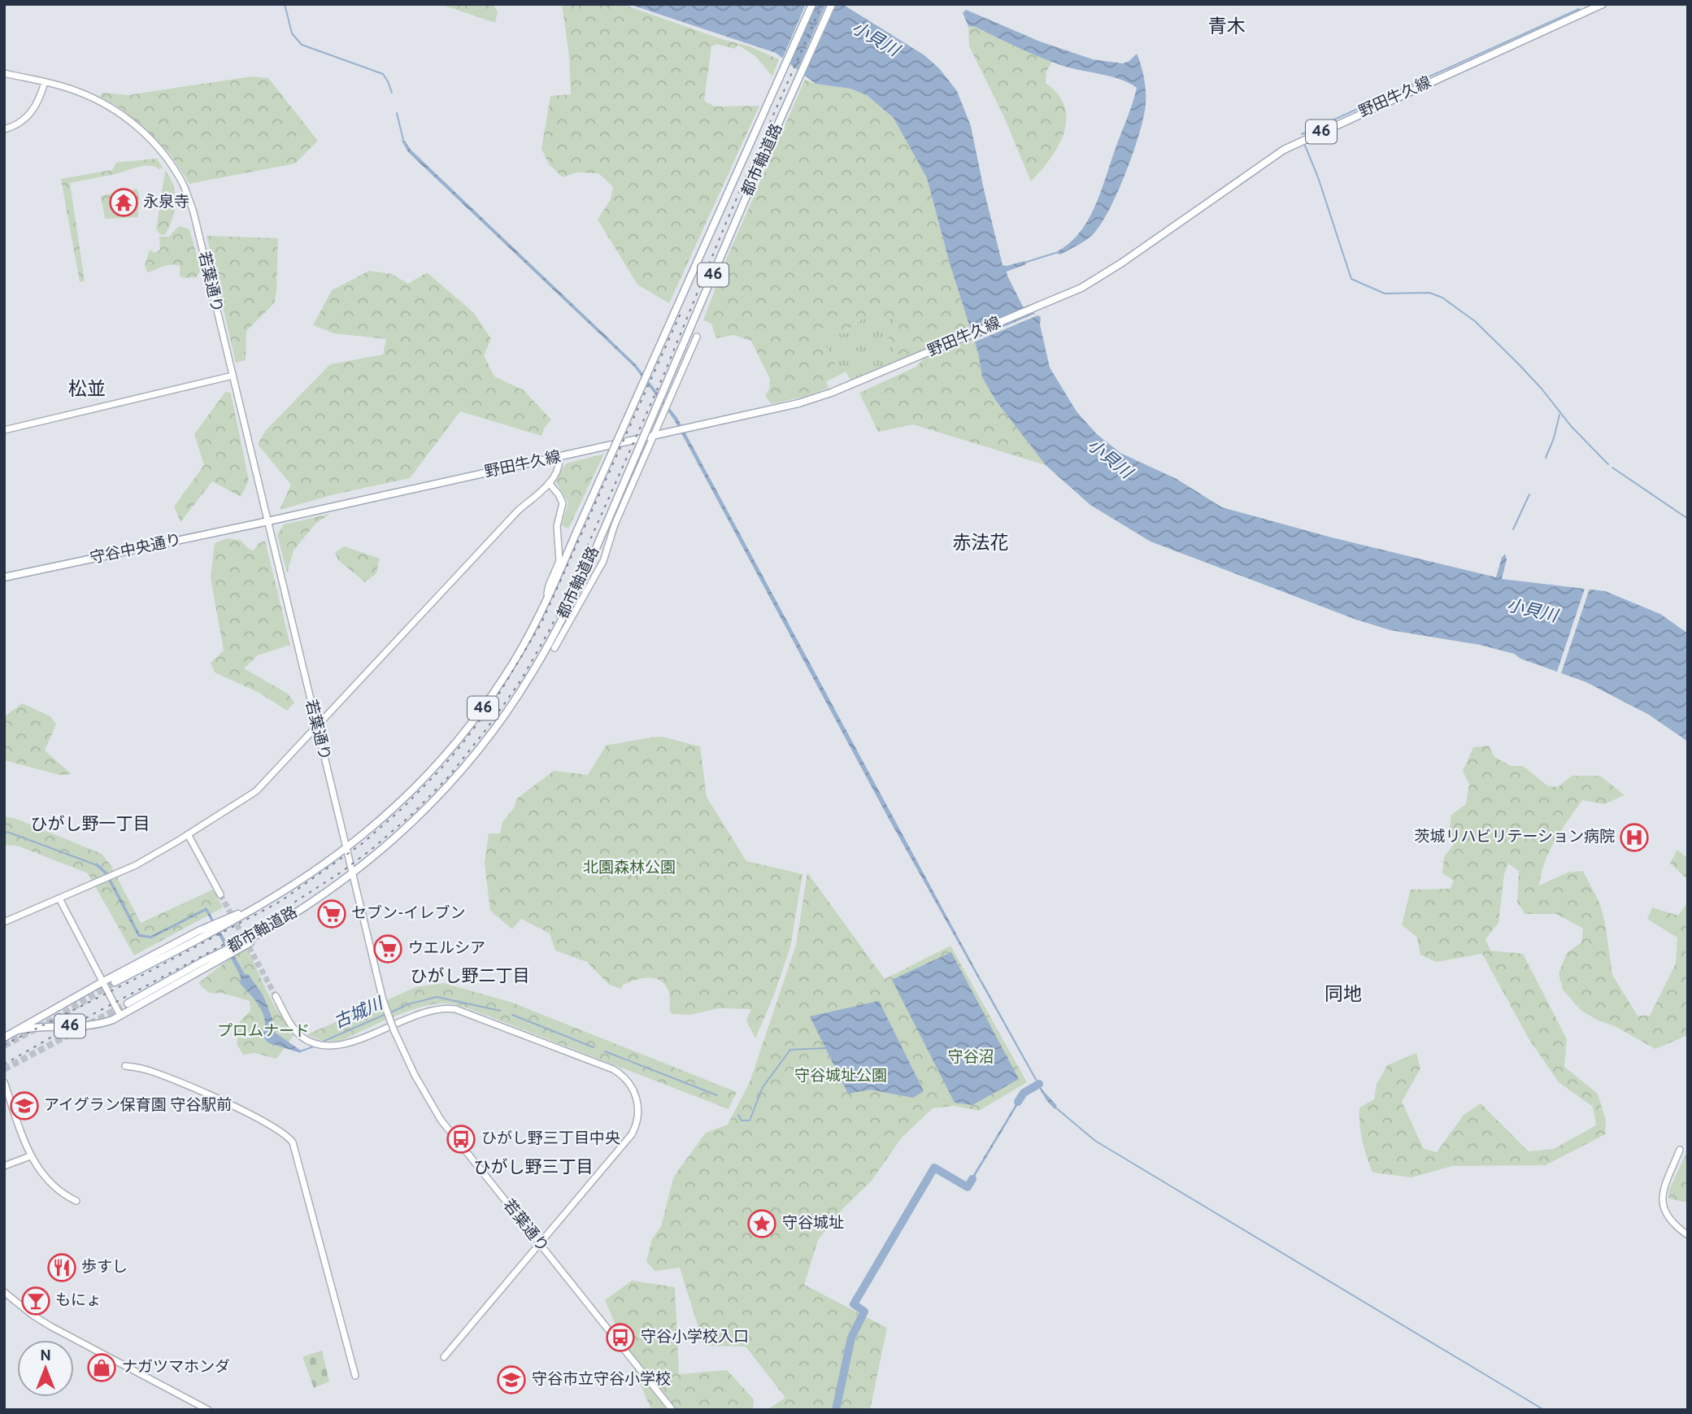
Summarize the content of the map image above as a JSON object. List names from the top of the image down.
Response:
{
  "streets": {
    "main road": [
      "野田牛久線",
      "46",
      "都市軸道路",
      "守谷中央通り"
    ],
    "street": ["若葉通り"]
  },
  "crossings": [
    ["野田牛久線", "若葉通り"],
    ["野田牛久線", "守谷中央通り"],
    ["46", "都市軸道路"],
    ["都市軸道路", "若葉通り"],
    ["若葉通り", "守谷中央通り"]
  ],
  "districts": [
    "青木",
    "松並",
    "赤法花",
    "ひがし野一丁目",
    "ひがし野二丁目",
    "同地",
    "ひがし野三丁目"
  ],
  "water": ["小貝川", "古城川"],
  "parks": [
    "北園森林公園",
    "プロムナード",
    "守谷沼",
    "守谷城址公園"
  ],
  "places": {
    "temple": ["永泉寺"],
    "hospital": ["茨城リハビリテーション病院"],
    "supermarket": ["セブン-イレブン", "ウエルシア"],
    "school or university": ["アイグラン保育園 守谷駅前", "守谷市立守谷小学校"],
    "bus stop": ["ひがし野三丁目中央", "守谷小学校入口"],
    "place": ["守谷城址"],
    "restaurant": ["歩すし"],
    "bar": ["もにょ"],
    "shop": ["ナガツマホンダ"]
  },
  "north": "top"
}
